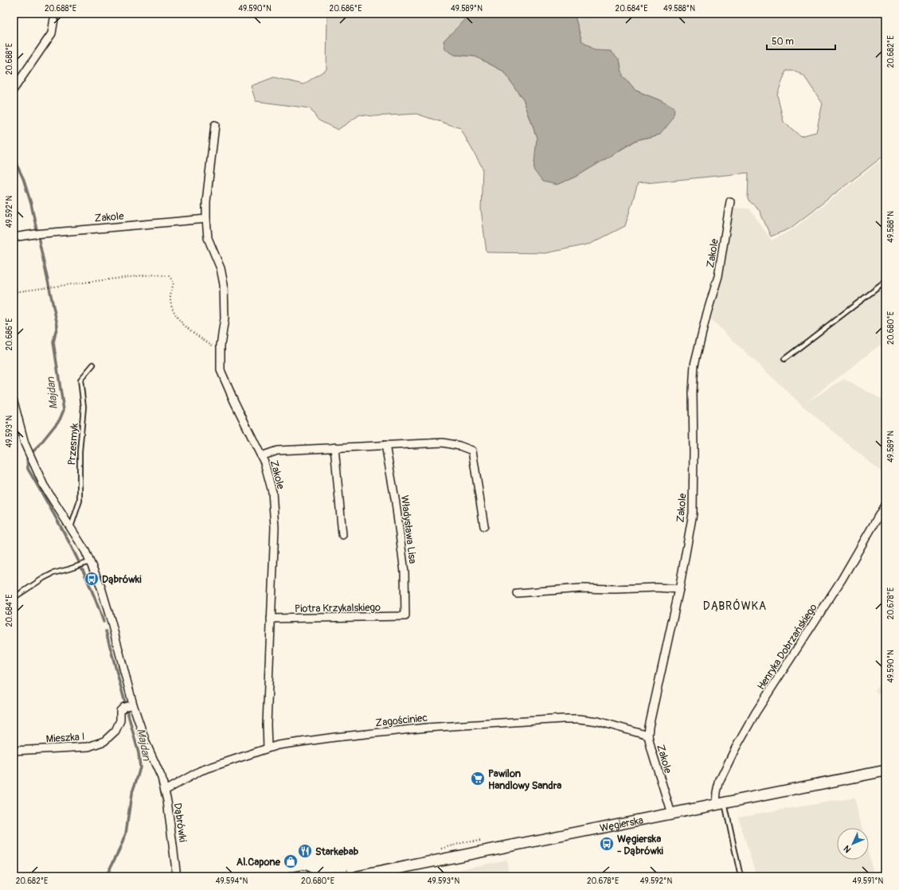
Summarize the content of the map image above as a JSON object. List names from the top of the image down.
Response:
{
  "streets": {
    "main road": ["Węgierska"],
    "street": [
      "Zakole",
      "Władysława Lisa",
      "Piotra Krzykalskiego",
      "Henryka Dobrzańskiego",
      "Zagościniec",
      "Mieszka I",
      "Dąbrówki"
    ],
    "lane": ["Przesmyk"]
  },
  "crossings": [
    ["Zakole", "Piotra Krzykalskiego"],
    ["Zakole", "Zagościniec"],
    ["Zakole", "Węgierska"],
    ["Przesmyk", "Dąbrówki"],
    ["Władysława Lisa", "Piotra Krzykalskiego"],
    ["Henryka Dobrzańskiego", "Węgierska"],
    ["Zagościniec", "Dąbrówki"],
    ["Mieszka I", "Dąbrówki"]
  ],
  "districts": ["DĄBRÓWKA"],
  "water": ["Majdan"],
  "places": {
    "bus stop": ["Dąbrówki", "Węgierska - Dąbrówki"],
    "supermarket": ["Pawilon Handlowy Sandra"],
    "restaurant": ["Starkebab"],
    "shop": ["Al.Capone"]
  },
  "scale_bar": "50 m",
  "north": "bottom left",
  "coordinates": [
    "20.688°E",
    "49.590°N",
    "20.686°E",
    "49.589°N",
    "20.684°E",
    "49.588°N",
    "20.682°E",
    "49.592°N",
    "20.680°E",
    "49.593°N",
    "20.678°E",
    "49.594°N",
    "49.591°N"
  ]
}
